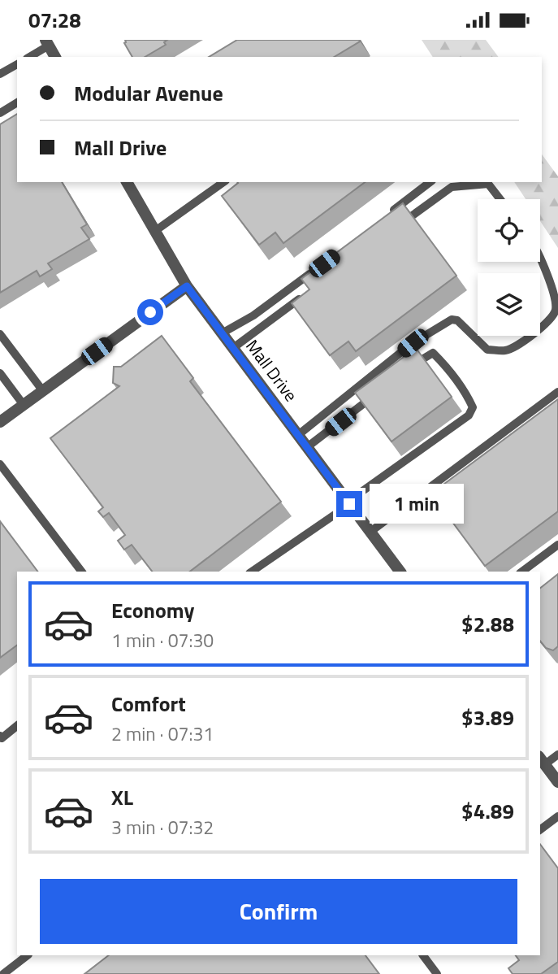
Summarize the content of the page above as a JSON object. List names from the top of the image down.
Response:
{
  "streets": {
    "street": ["Mall Drive"]
  },
  "page": {
    "status": "07:28",
    "banner": ["Modular Avenue", "Mall Drive"],
    "bubble": "1 min",
    "list": [
      {
        "name": "Economy",
        "note": "1 min · 07:30",
        "value": "$2.88"
      },
      {
        "name": "Comfort",
        "note": "2 min · 07:31",
        "value": "$3.89"
      },
      {
        "name": "XL",
        "note": "3 min · 07:32",
        "value": "$4.89"
      }
    ],
    "buttons": "Confirm"
  }
}
